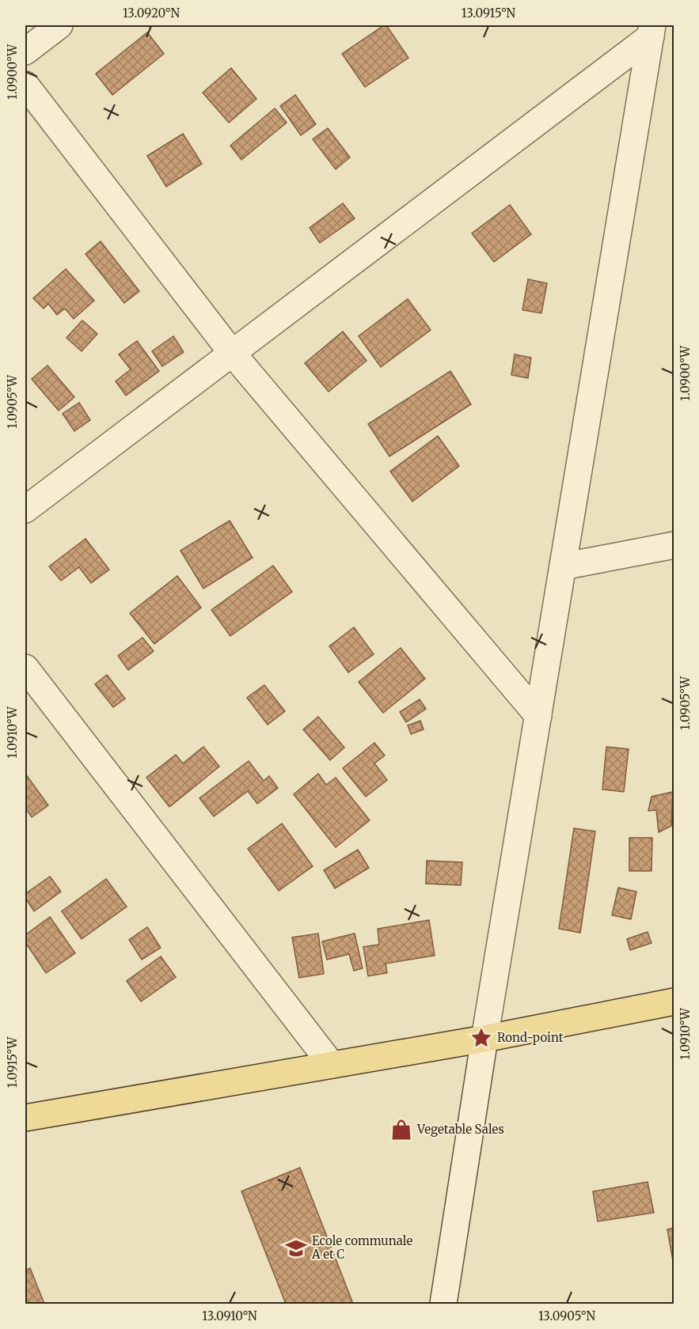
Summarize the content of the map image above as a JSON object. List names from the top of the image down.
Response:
{
  "places": {
    "place": ["Rond-point"],
    "shop": ["Vegetable Sales"],
    "school or university": ["Ecole communale A et C"]
  },
  "coordinates": [
    "13.0920°N",
    "13.0915°N",
    "1.0900°W",
    "1.0905°W",
    "1.0910°W",
    "1.0915°W",
    "13.0910°N",
    "13.0905°N"
  ]
}
